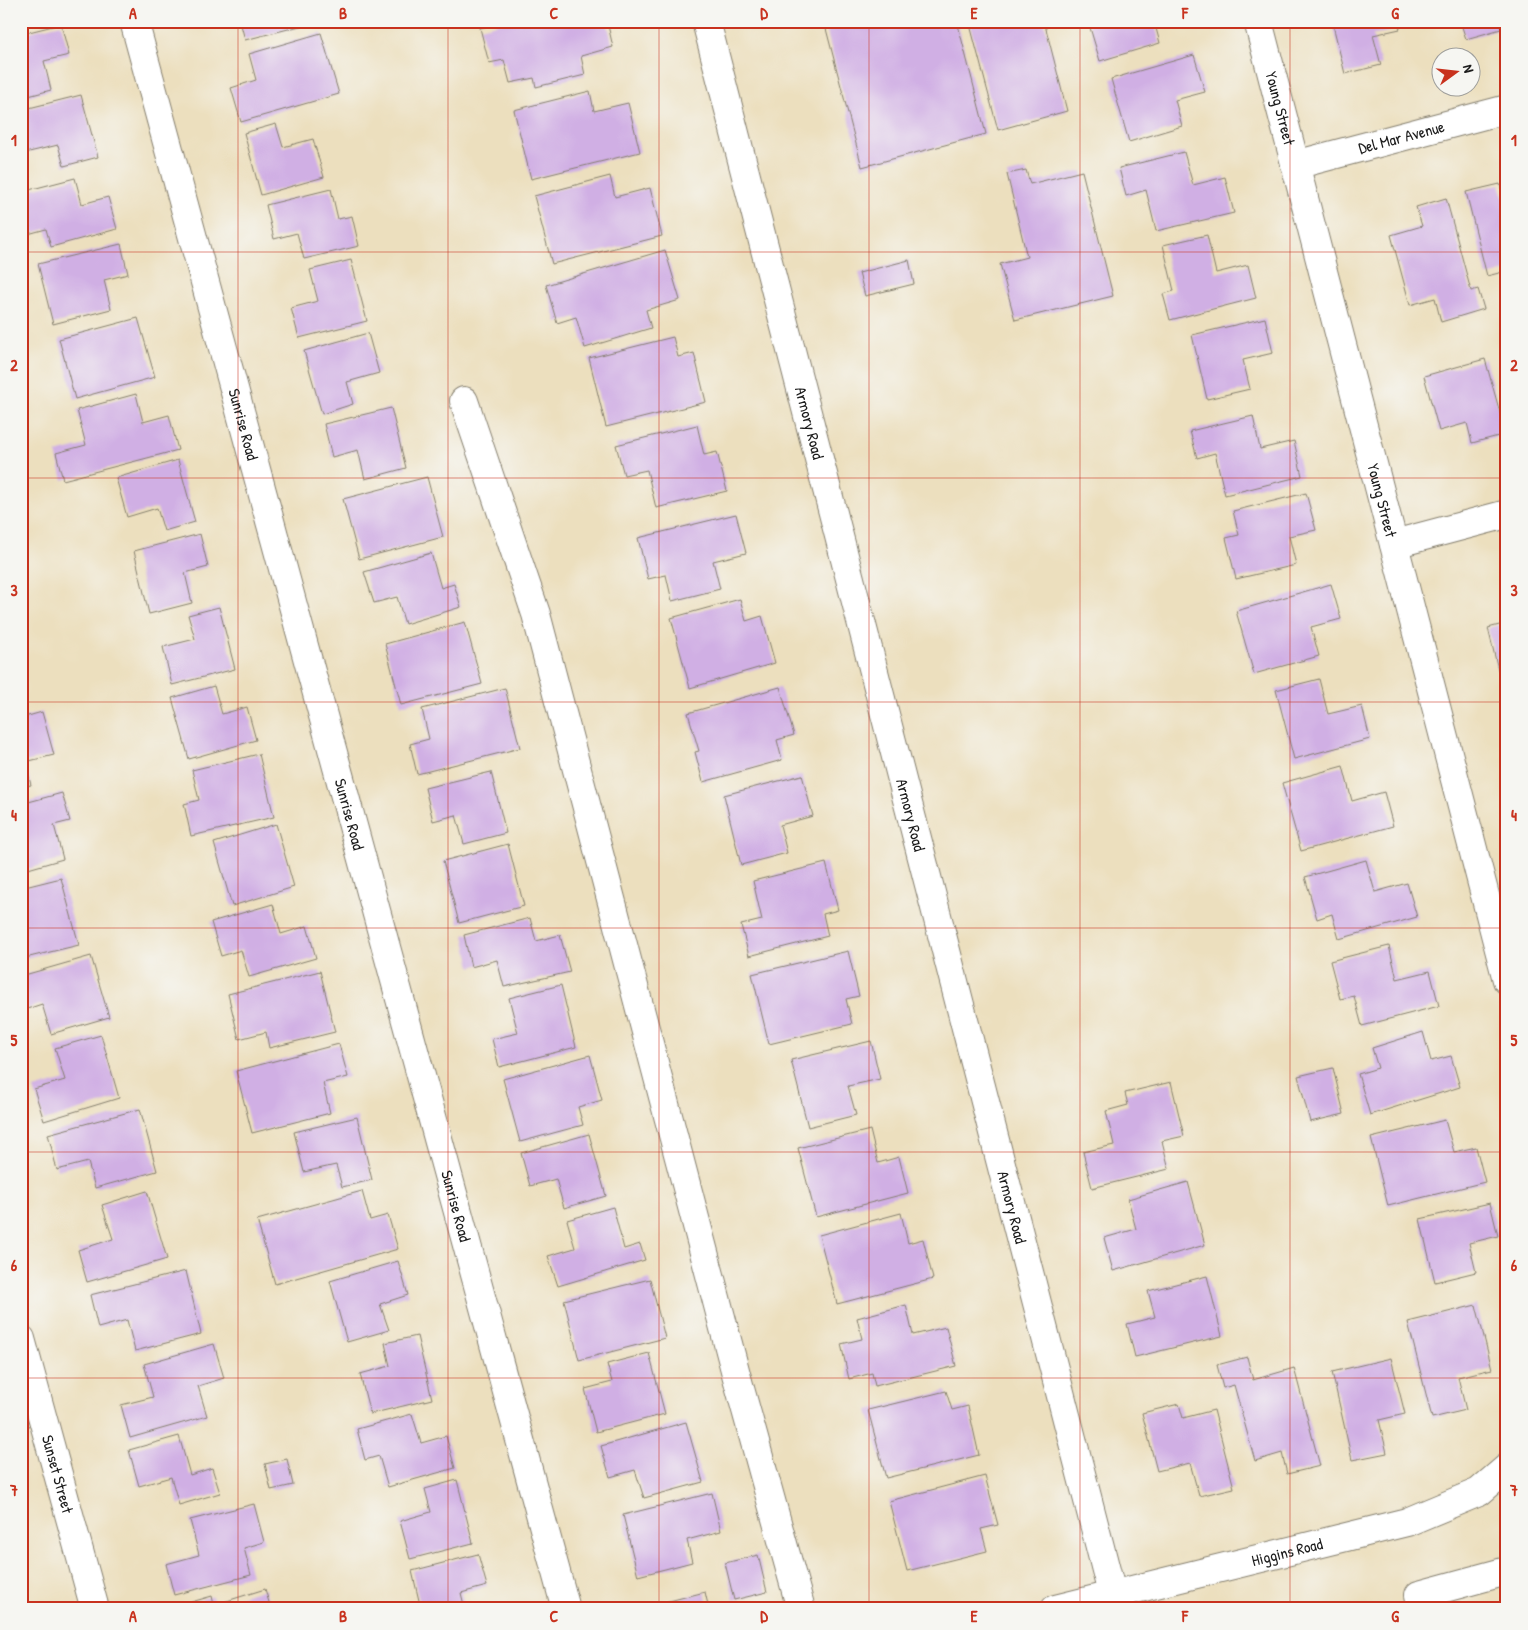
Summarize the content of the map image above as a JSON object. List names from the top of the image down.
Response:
{
  "streets": {
    "street": [
      "Young Street",
      "Del Mar Avenue",
      "Armory Road",
      "Sunrise Road",
      "Sunset Street",
      "Higgins Road"
    ]
  },
  "crossings": [
    ["Young Street", "Del Mar Avenue"],
    ["Armory Road", "Higgins Road"]
  ],
  "north": "right",
  "grid": {
    "columns": [
      "A",
      "B",
      "C",
      "D",
      "E",
      "F",
      "G"
    ],
    "rows": [
      "1",
      "2",
      "3",
      "4",
      "5",
      "6",
      "7"
    ]
  }
}
